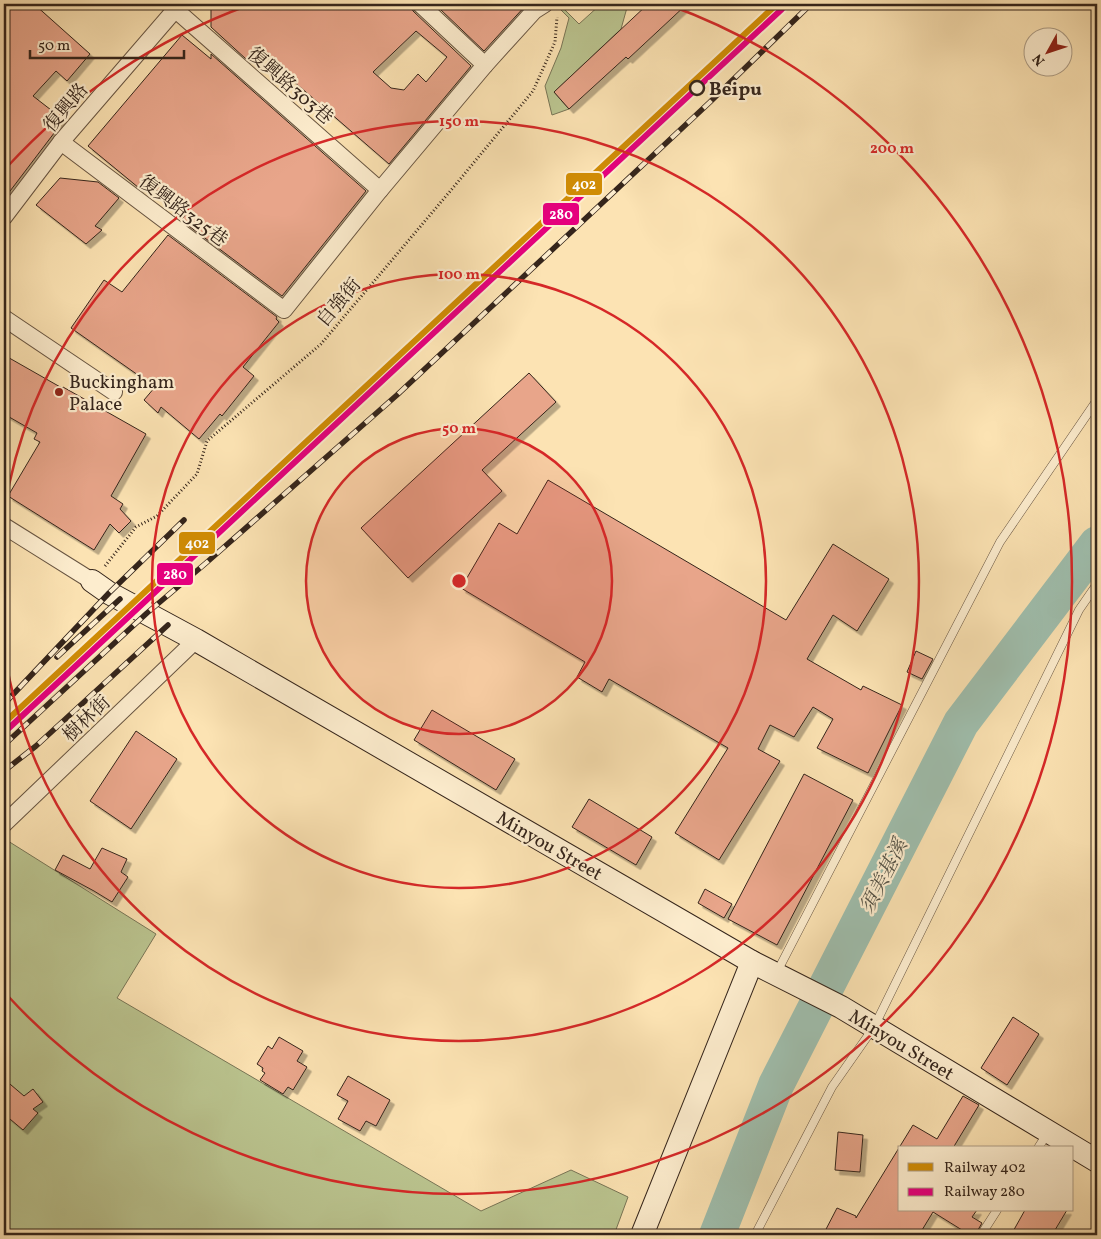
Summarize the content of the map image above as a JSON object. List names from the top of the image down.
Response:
{
  "streets": {
    "street": [
      "復興路303巷",
      "復興路",
      "復興路325巷",
      "樹林街",
      "Minyou Street"
    ],
    "path": ["自強街"]
  },
  "crossings": [
    ["復興路303巷", "復興路"],
    ["復興路303巷", "復興路325巷"],
    ["復興路", "復興路325巷"],
    ["自強街", "Minyou Street"],
    ["樹林街", "Minyou Street"]
  ],
  "water": ["須美基溪"],
  "places": ["Beipu", "Buckingham Palace"],
  "lines": ["rail line 402", "rail line 280"],
  "legend": ["Railway 402", "Railway 280"],
  "scale_bar": "50 m",
  "north": "bottom left",
  "rings": [
    "150 m",
    "200 m",
    "100 m",
    "50 m"
  ]
}
